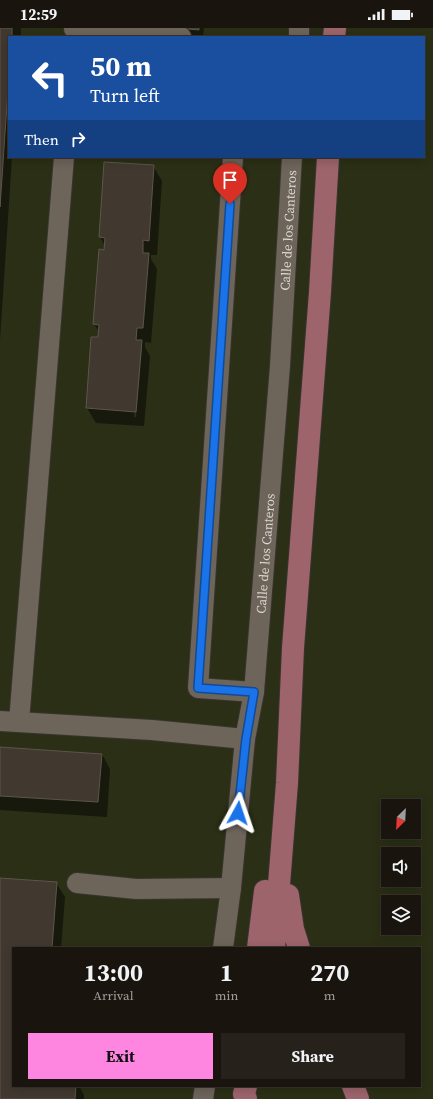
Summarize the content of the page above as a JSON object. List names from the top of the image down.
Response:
{
  "streets": {
    "lane": ["Calle de los Canteros"]
  },
  "north": "bottom left",
  "page": {
    "status": "12:59",
    "turn": ["50 m", "Turn left"],
    "then": "Then",
    "eta": [
      "13:00",
      "Arrival",
      "1",
      "min",
      "270",
      "m"
    ],
    "buttons": ["Exit", "Share"]
  }
}
